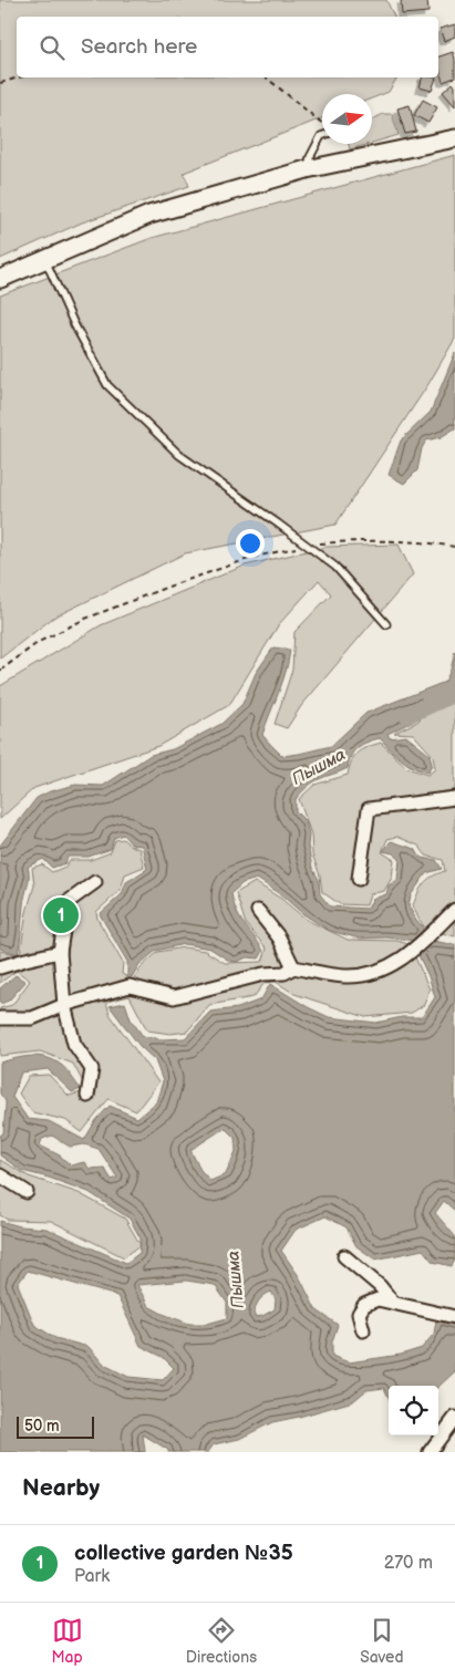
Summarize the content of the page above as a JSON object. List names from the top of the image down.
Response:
{
  "water": ["Пышма"],
  "scale_bar": "50 m",
  "north": "right",
  "page": {
    "search": "Search here",
    "pins": "1",
    "scale": "50 m",
    "heading": "Nearby",
    "list": [
      {
        "mark": "1",
        "name": "collective garden №35",
        "note": "Park",
        "value": "270 m"
      }
    ],
    "nav": ["Map", "Directions", "Saved"]
  }
}
